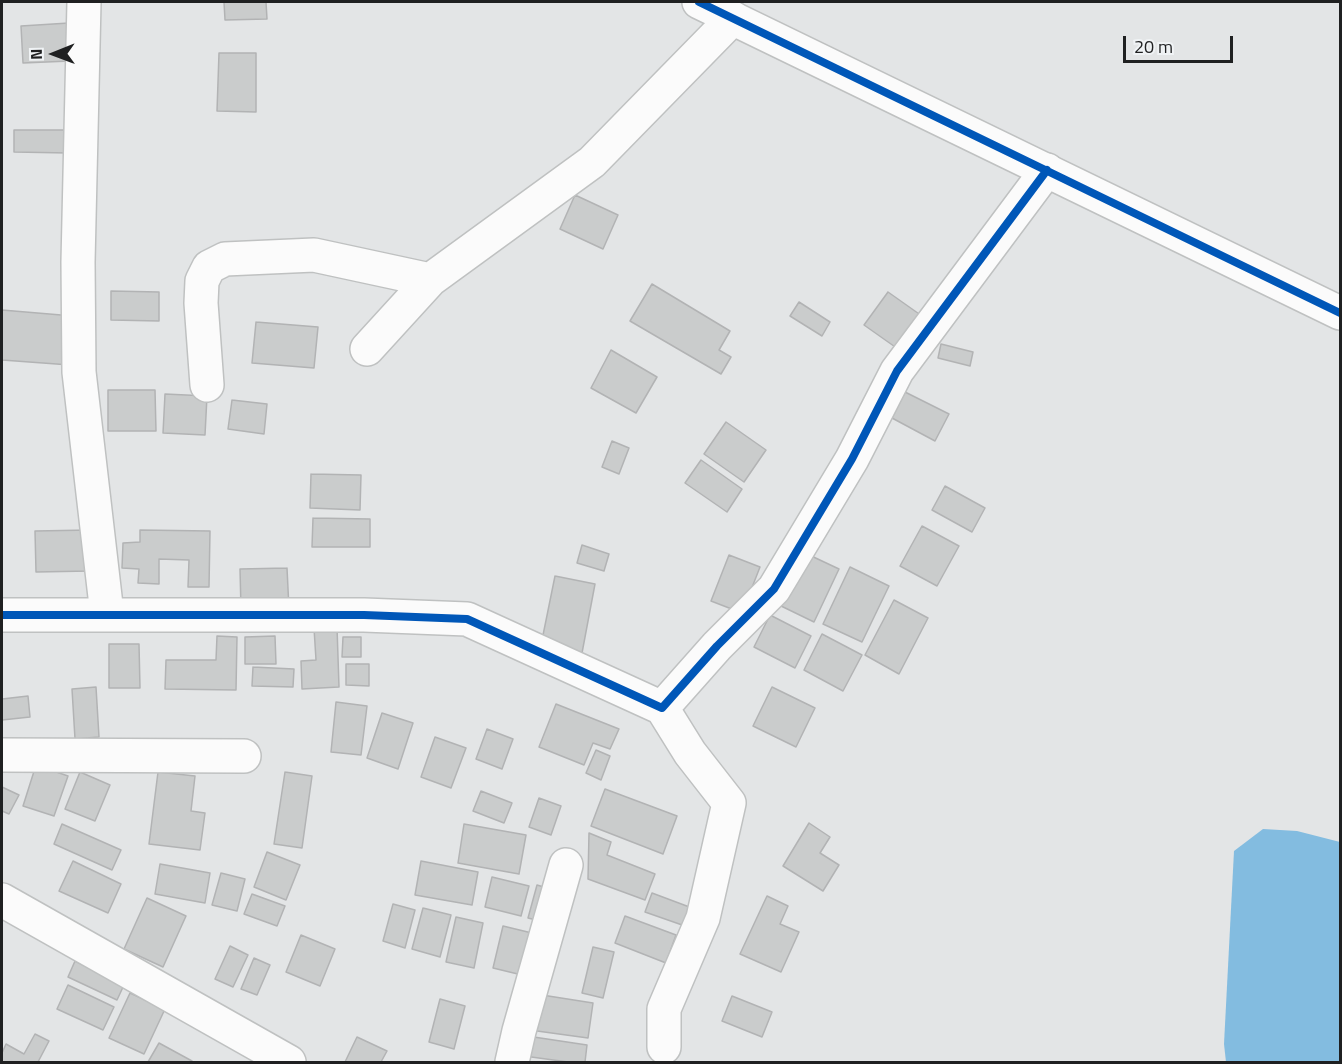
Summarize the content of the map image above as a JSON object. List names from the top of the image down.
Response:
{
  "scale_bar": "20 m",
  "north": "left"
}
